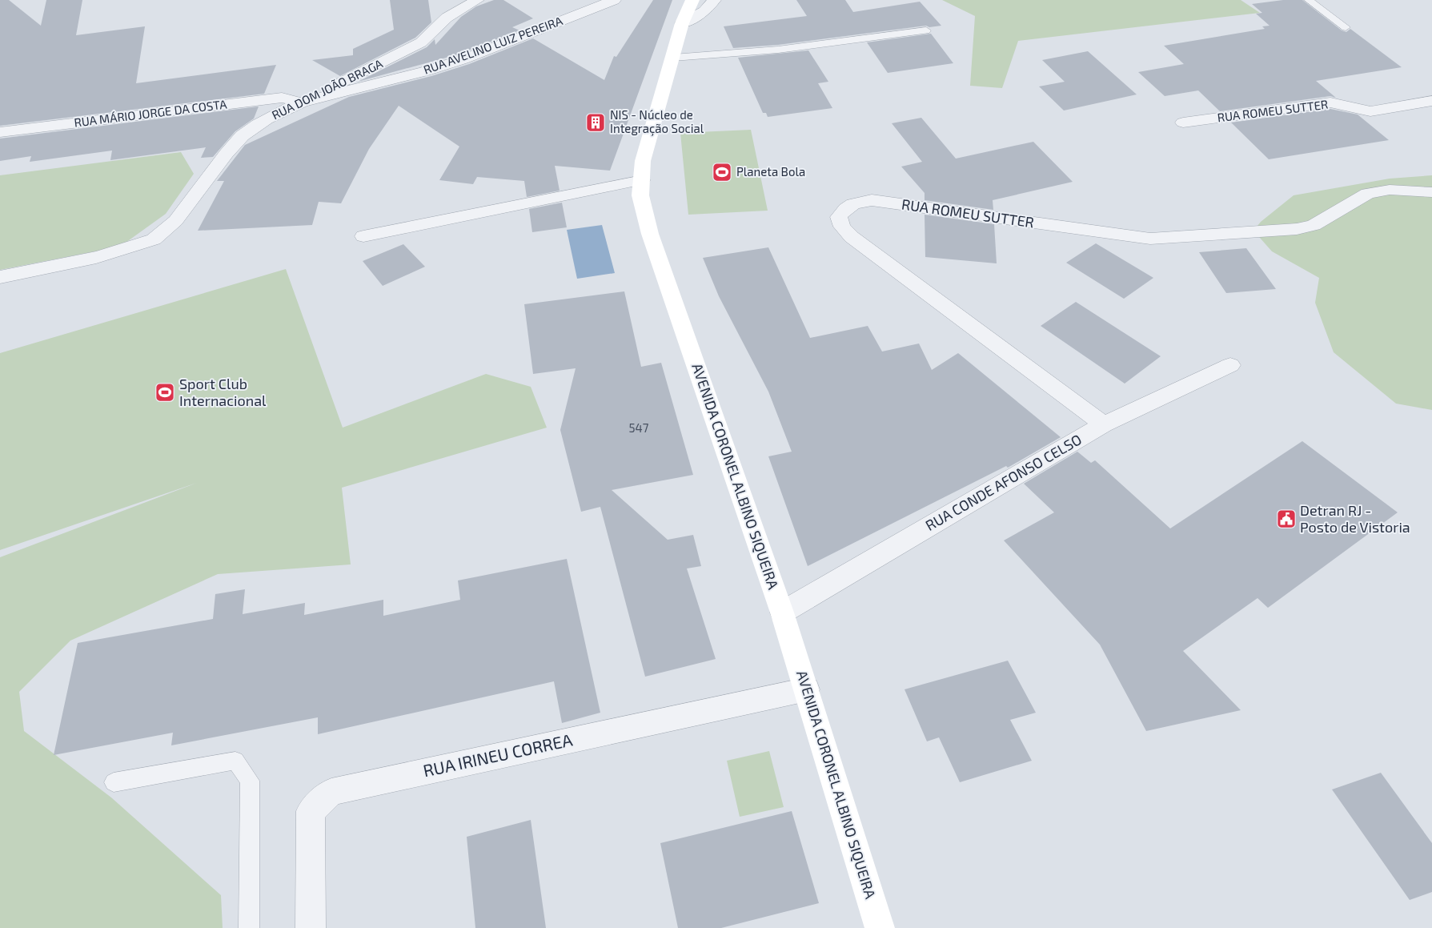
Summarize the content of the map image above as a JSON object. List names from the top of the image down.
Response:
{
  "streets": {
    "main road": ["AVENIDA CORONEL ALBINO SIQUEIRA"],
    "street": [
      "RUA AVELINO LUIZ PEREIRA",
      "RUA DOM JOÃO BRAGA",
      "RUA ROMEU SUTTER",
      "RUA MÁRIO JORGE DA COSTA",
      "RUA CONDE AFONSO CELSO",
      "RUA IRINEU CORREA"
    ]
  },
  "crossings": [
    ["RUA AVELINO LUIZ PEREIRA", "RUA DOM JOÃO BRAGA"],
    ["RUA AVELINO LUIZ PEREIRA", "RUA MÁRIO JORGE DA COSTA"],
    ["RUA DOM JOÃO BRAGA", "RUA MÁRIO JORGE DA COSTA"],
    ["RUA ROMEU SUTTER", "RUA CONDE AFONSO CELSO"],
    ["AVENIDA CORONEL ALBINO SIQUEIRA", "RUA CONDE AFONSO CELSO"],
    ["AVENIDA CORONEL ALBINO SIQUEIRA", "RUA IRINEU CORREA"]
  ],
  "places": {
    "building": ["NIS - Núcleo de Integração Social"],
    "sports": ["Planeta Bola", "Sport Club Internacional"],
    "public building": ["Detran RJ - Posto de Vistoria"]
  },
  "house_numbers": ["547"]
}
